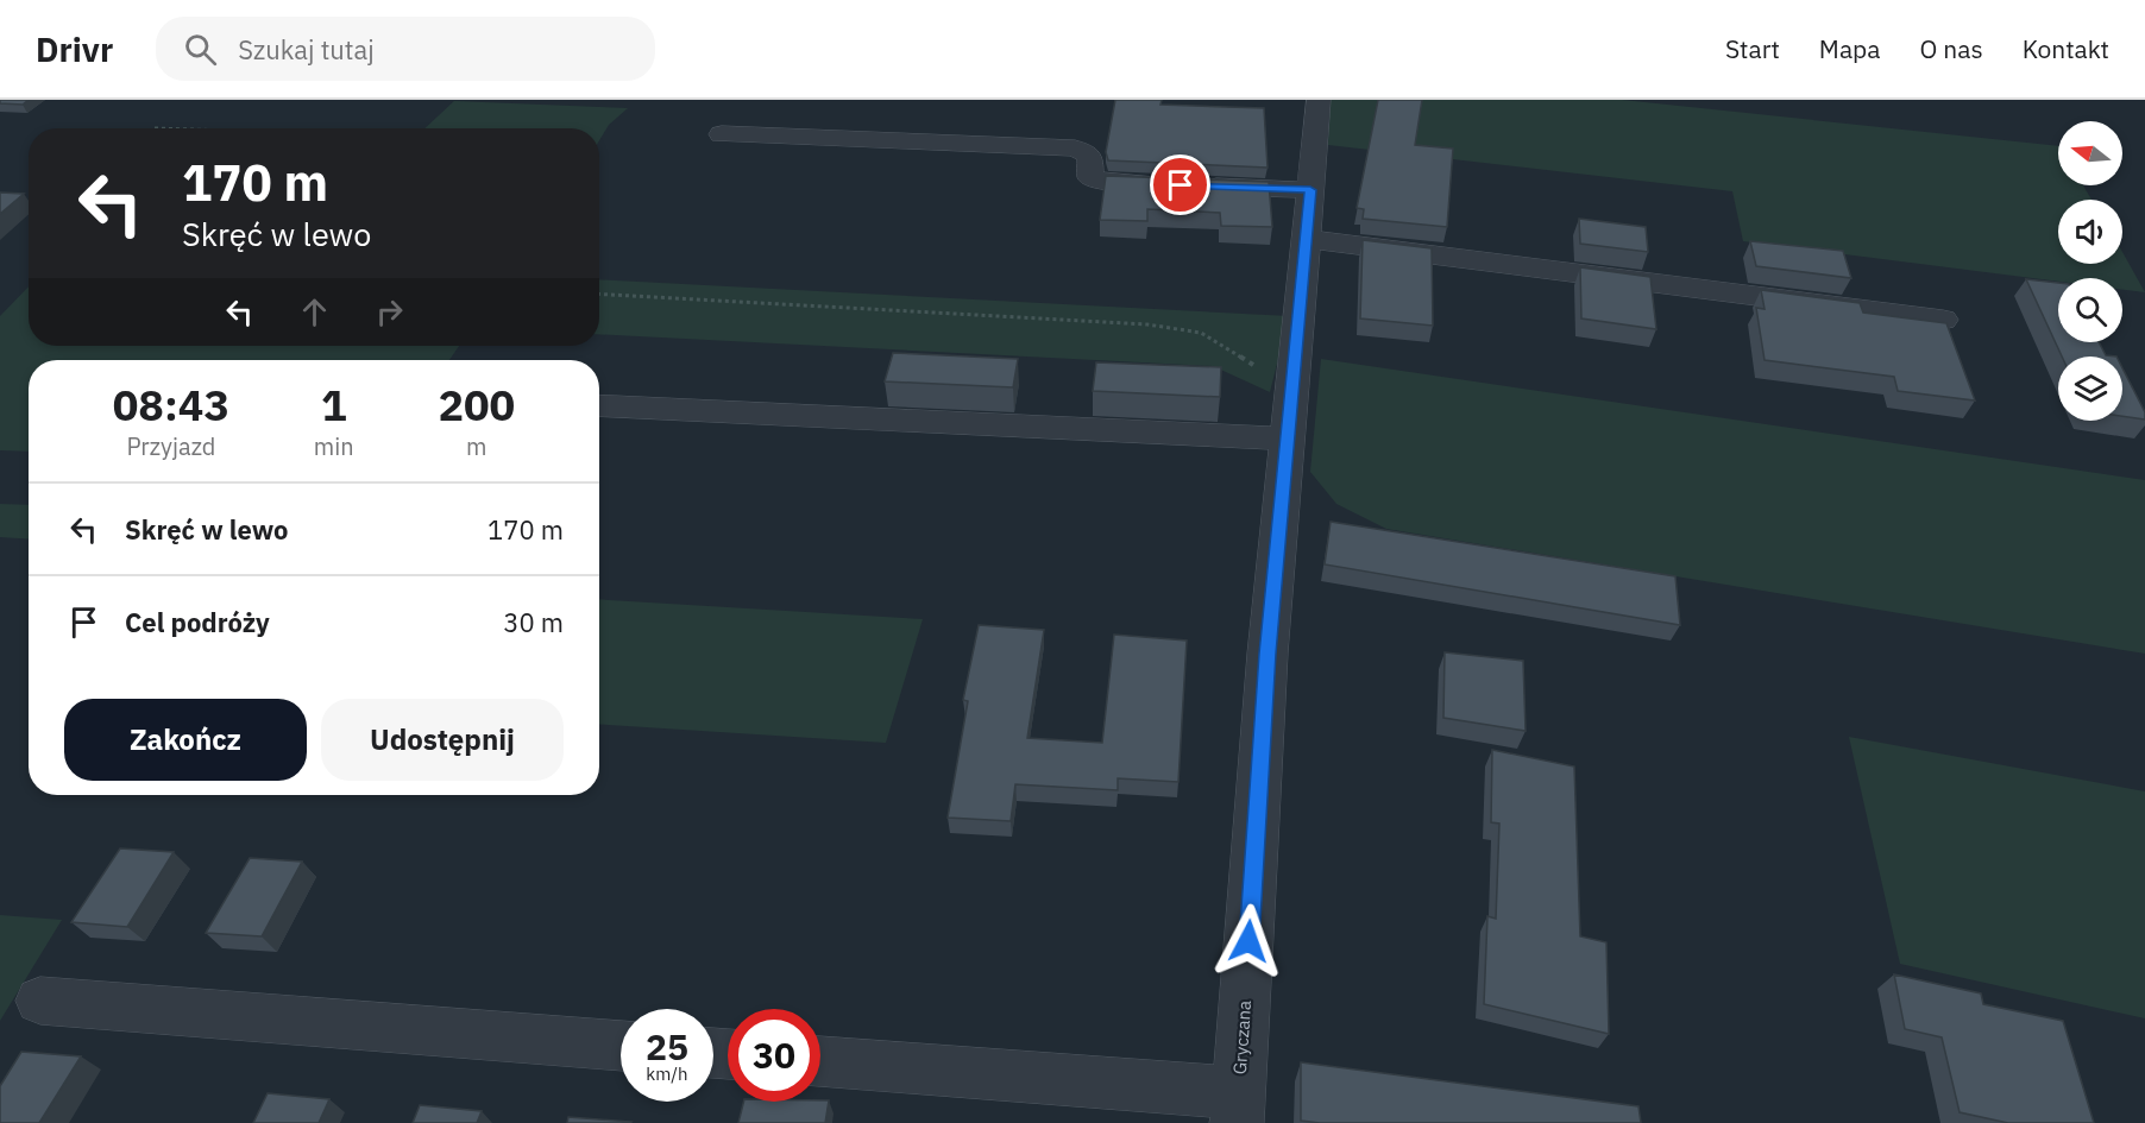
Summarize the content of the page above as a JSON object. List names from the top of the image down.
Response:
{
  "streets": {
    "street": ["Gryczana"]
  },
  "north": "left",
  "page": {
    "header": "Drivr",
    "search": "Szukaj tutaj",
    "nav": [
      "Start",
      "Mapa",
      "O nas",
      "Kontakt"
    ],
    "turn": ["170 m", "Skręć w lewo"],
    "eta": [
      "08:43",
      "Przyjazd",
      "1",
      "min",
      "200",
      "m"
    ],
    "list": [
      {
        "name": "Skręć w lewo",
        "value": "170 m"
      },
      {
        "name": "Cel podróży",
        "value": "30 m"
      }
    ],
    "buttons": ["Zakończ", "Udostępnij"],
    "speed": "25 km/h",
    "limit": "30"
  }
}
